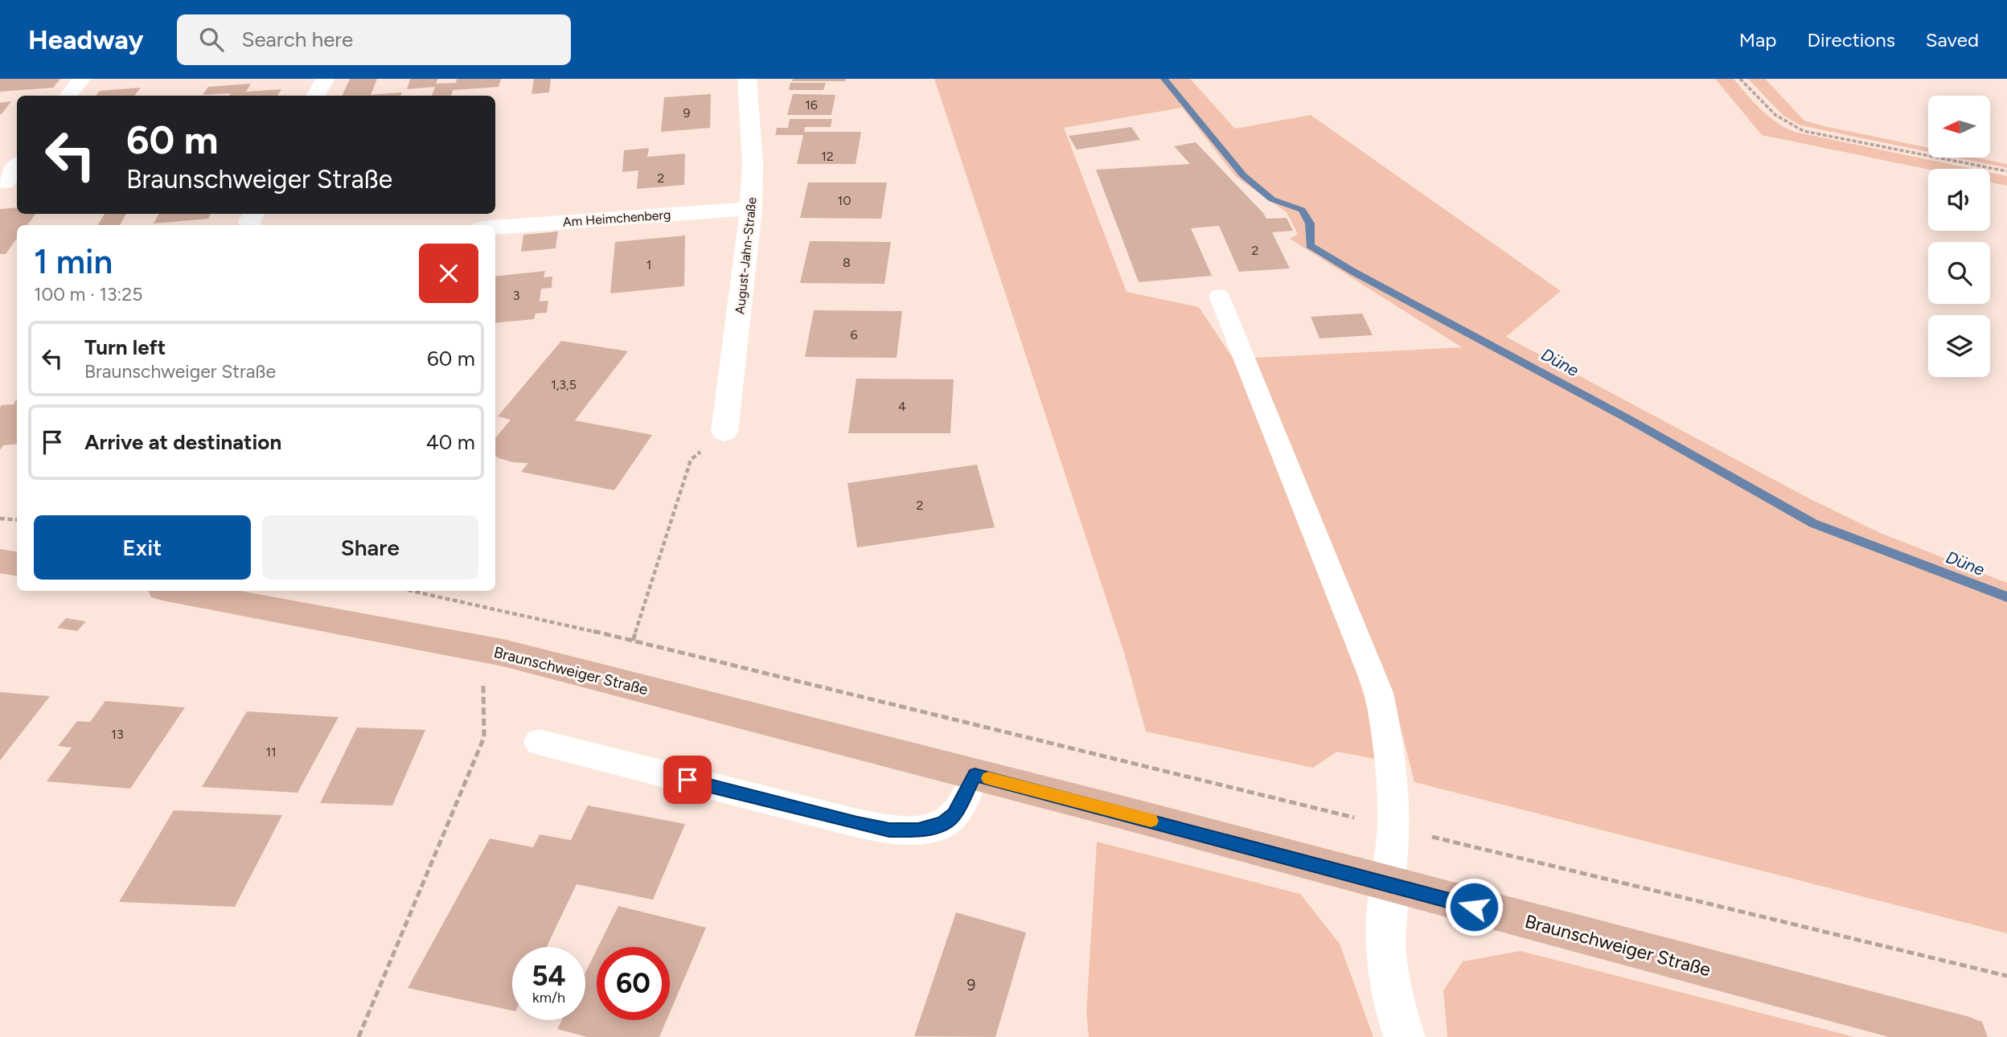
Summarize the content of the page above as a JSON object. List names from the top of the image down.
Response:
{
  "streets": {
    "main road": ["Braunschweiger Straße"],
    "street": ["Am Heimchenberg", "August-Jahn-Straße"]
  },
  "crossings": [
    ["Am Heimchenberg", "August-Jahn-Straße"]
  ],
  "water": ["Düne"],
  "house_numbers": [
    "16",
    "9",
    "12",
    "2",
    "10",
    "2",
    "8",
    "1",
    "3",
    "6",
    "1,3,5",
    "4",
    "2",
    "13",
    "11",
    "9"
  ],
  "north": "left",
  "page": {
    "header": "Headway",
    "search": "Search here",
    "nav": ["Map", "Directions", "Saved"],
    "turn": ["60 m", "Braunschweiger Straße"],
    "heading": ["1 min", "100 m · 13:25"],
    "list": [
      {
        "name": "Turn left",
        "note": "Braunschweiger Straße",
        "value": "60 m"
      },
      {
        "name": "Arrive at destination",
        "value": "40 m"
      }
    ],
    "buttons": ["Exit", "Share"],
    "speed": "54 km/h",
    "limit": "60"
  }
}
